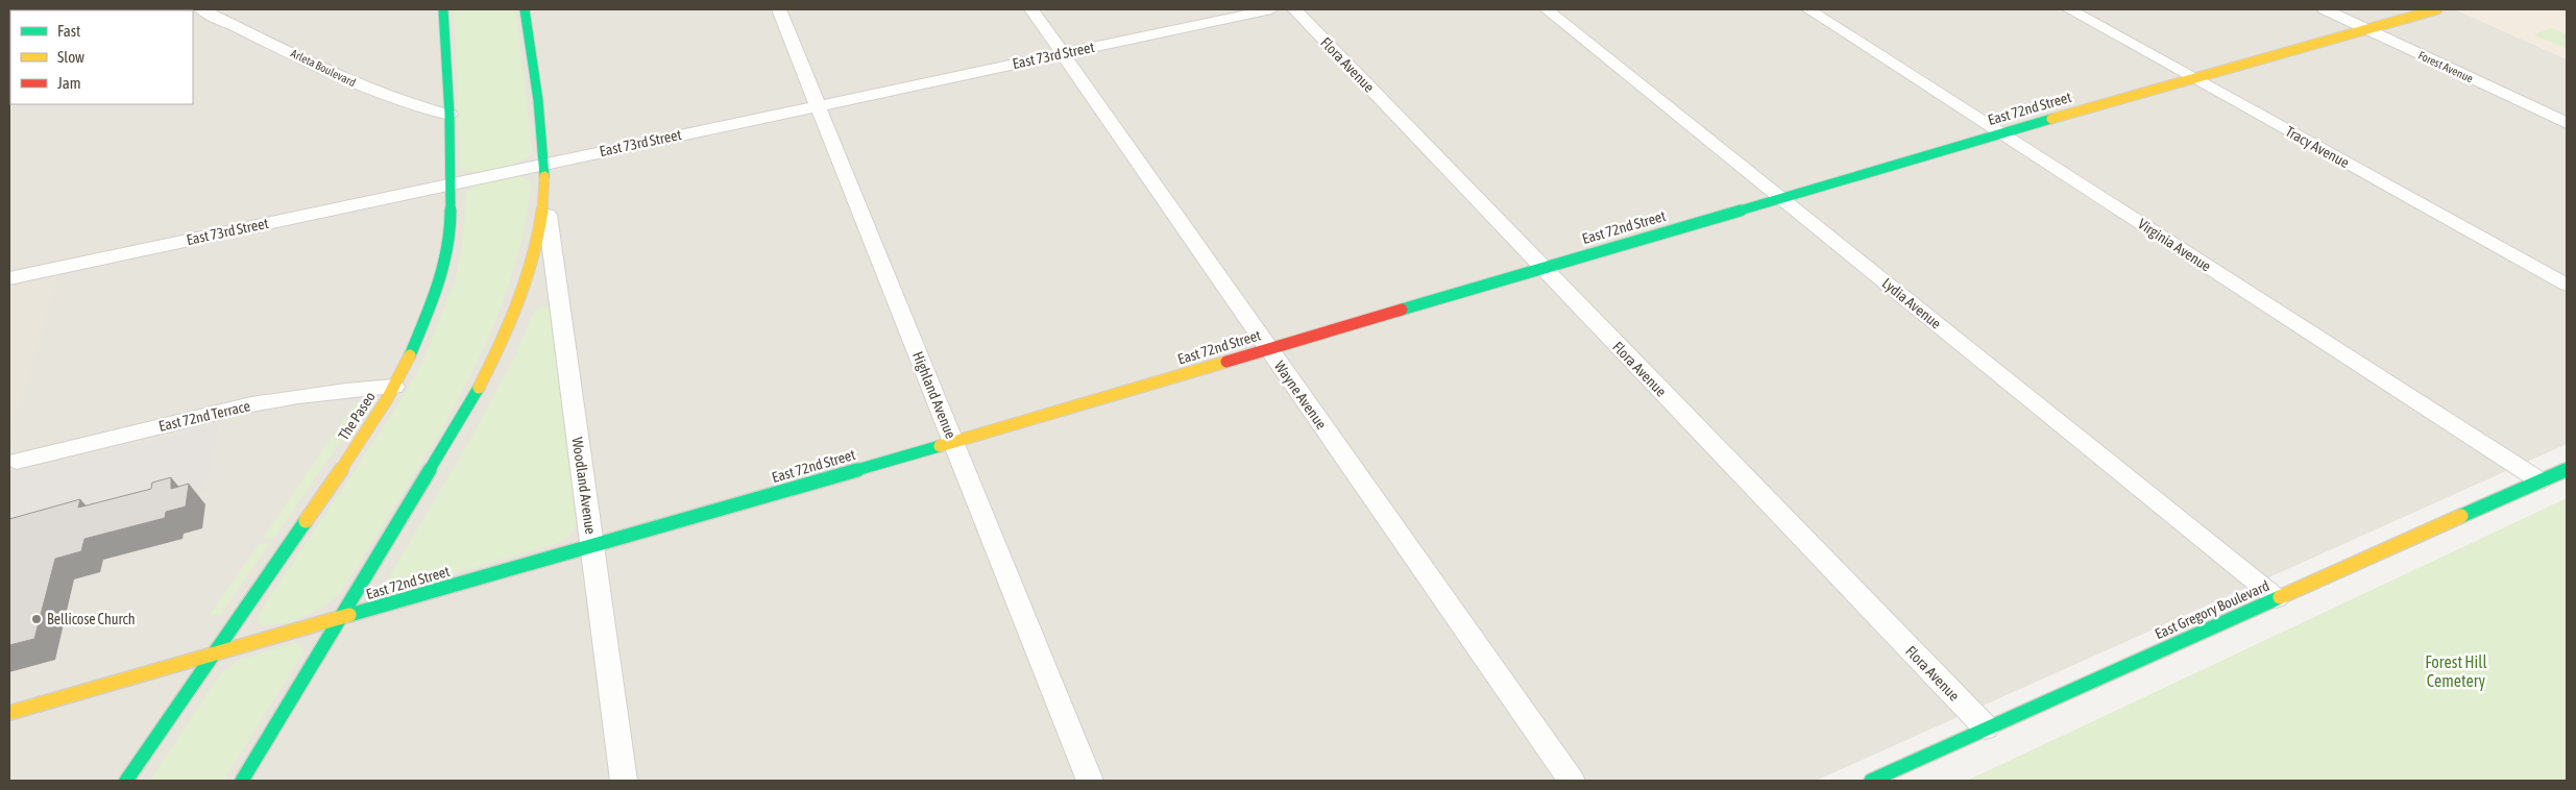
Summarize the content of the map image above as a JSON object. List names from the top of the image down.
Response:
{
  "streets": {
    "main road": ["East 72nd Street", "The Paseo", "East Gregory Boulevard"],
    "street": [
      "East 73rd Street",
      "Flora Avenue",
      "Forest Avenue",
      "Arleta Boulevard",
      "Tracy Avenue",
      "Virginia Avenue",
      "Lydia Avenue",
      "Highland Avenue",
      "Wayne Avenue",
      "East 72nd Terrace",
      "Woodland Avenue"
    ]
  },
  "crossings": [
    ["East 73rd Street", "Highland Avenue"],
    ["East 73rd Street", "Wayne Avenue"],
    ["East 73rd Street", "The Paseo"],
    ["Flora Avenue", "East 72nd Street"],
    ["Flora Avenue", "East Gregory Boulevard"],
    ["Forest Avenue", "East 72nd Street"],
    ["Arleta Boulevard", "The Paseo"],
    ["East 72nd Street", "Tracy Avenue"],
    ["East 72nd Street", "Virginia Avenue"],
    ["East 72nd Street", "Lydia Avenue"],
    ["East 72nd Street", "Highland Avenue"],
    ["East 72nd Street", "Wayne Avenue"],
    ["East 72nd Street", "The Paseo"],
    ["East 72nd Street", "Woodland Avenue"],
    ["Virginia Avenue", "East Gregory Boulevard"],
    ["Lydia Avenue", "East Gregory Boulevard"],
    ["East 72nd Terrace", "The Paseo"]
  ],
  "parks": ["Forest Hill Cemetery"],
  "places": ["Bellicose Church"],
  "legend": ["Fast", "Slow", "Jam"]
}
